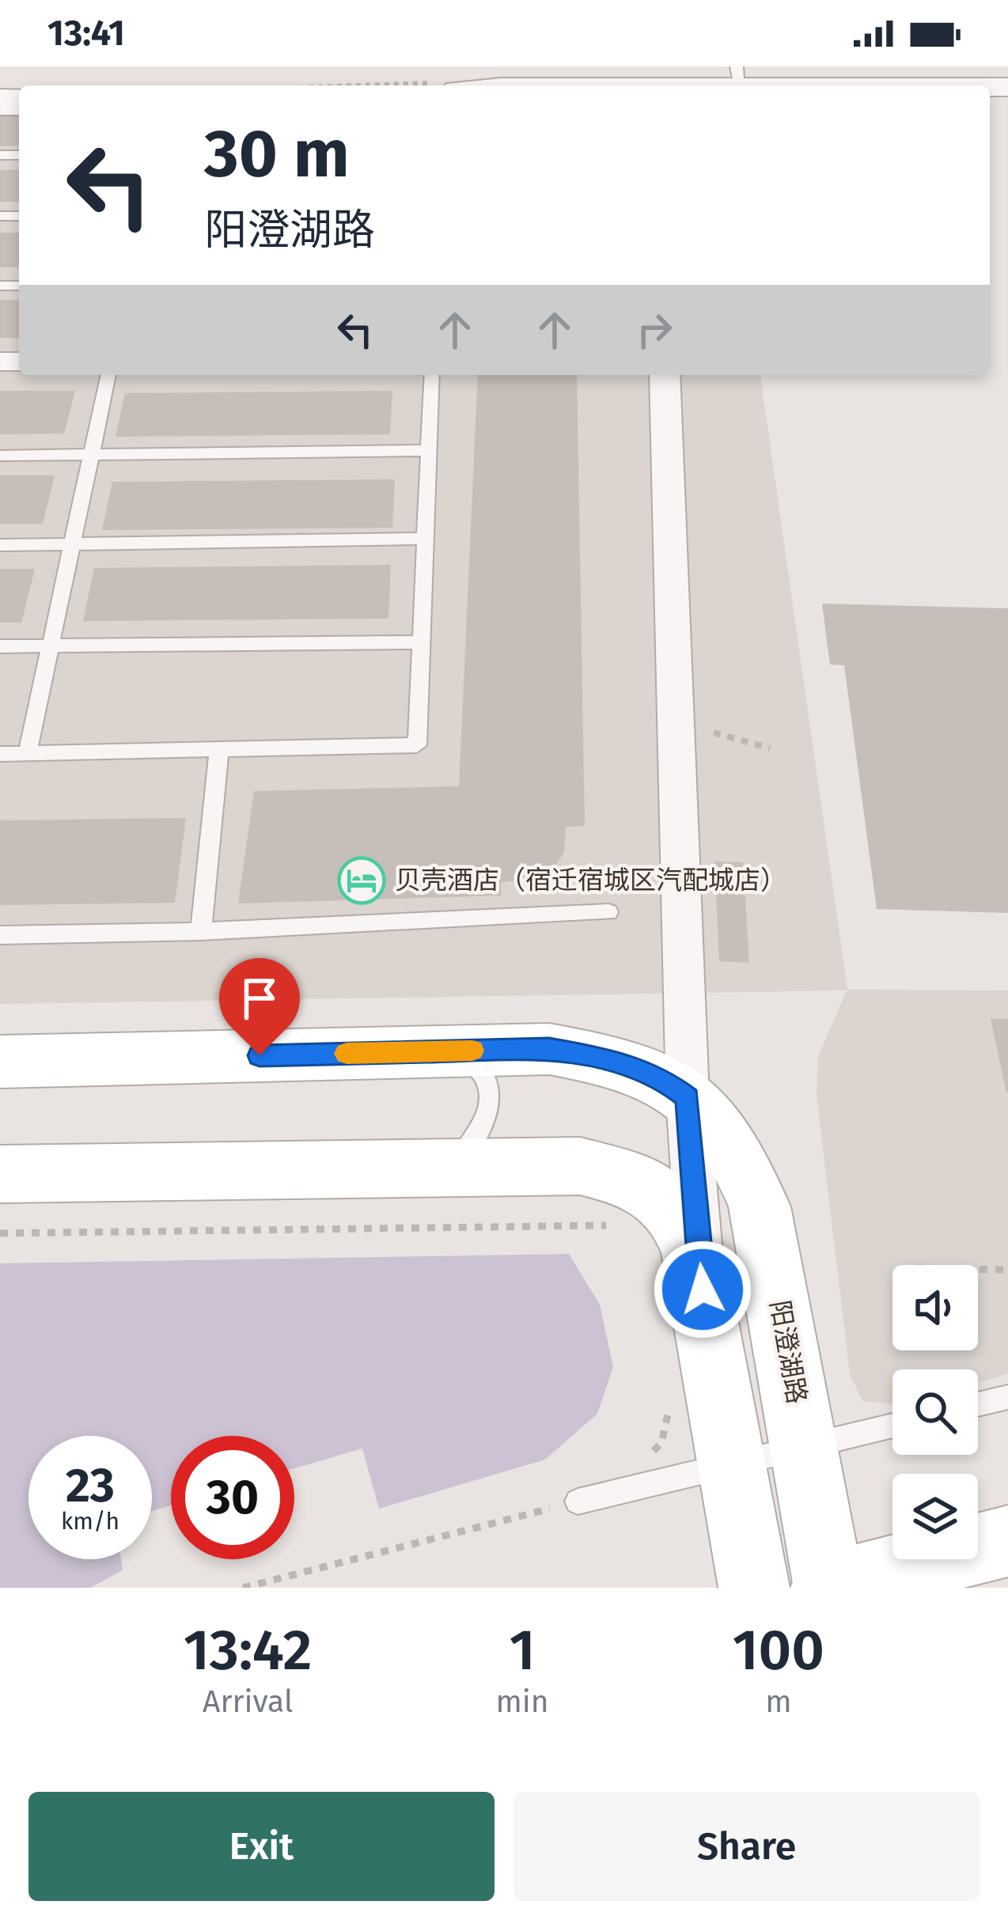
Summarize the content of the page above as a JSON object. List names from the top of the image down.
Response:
{
  "streets": {
    "main road": ["阳澄湖路"]
  },
  "places": {
    "hotel": ["贝壳酒店（宿迁宿城区汽配城店）"]
  },
  "page": {
    "status": "13:41",
    "turn": ["30 m", "阳澄湖路"],
    "speed": "23 km/h",
    "limit": "30",
    "eta": [
      "13:42",
      "Arrival",
      "1",
      "min",
      "100",
      "m"
    ],
    "buttons": ["Exit", "Share"]
  }
}
